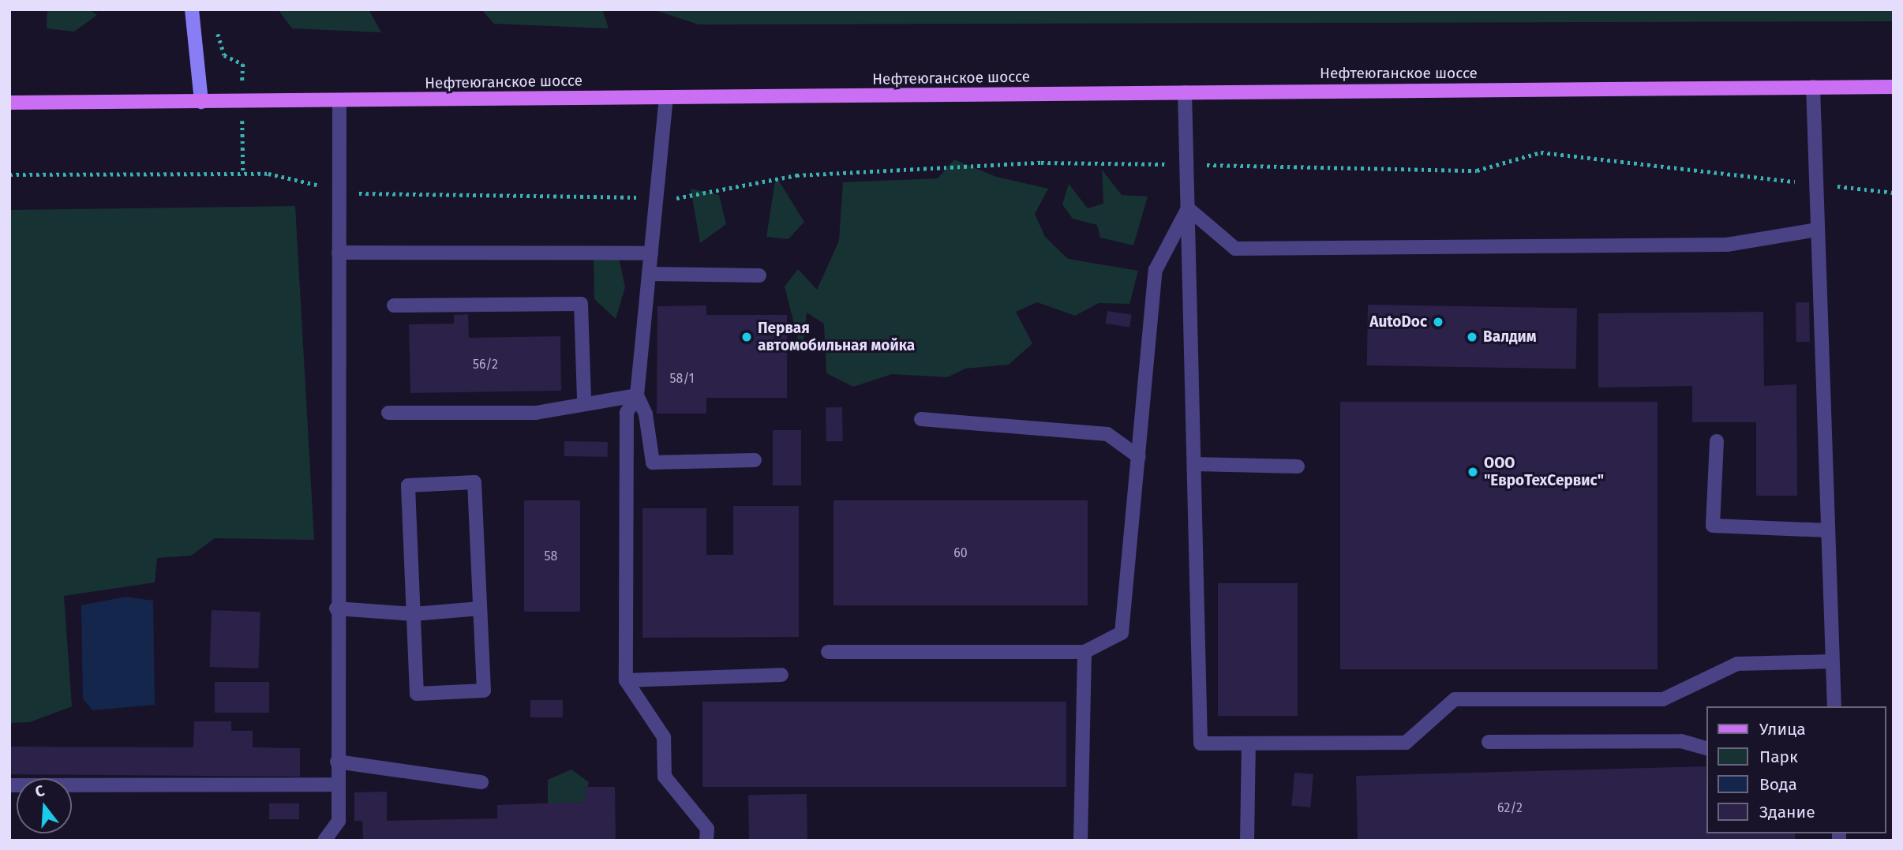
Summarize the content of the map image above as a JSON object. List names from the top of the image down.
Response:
{
  "streets": {
    "main road": ["Нефтеюганское шоссе"]
  },
  "places": [
    "AutoDoc",
    "Первая автомобильная мойка",
    "Валдим",
    "ООО \"ЕвроТехСервис\""
  ],
  "house_numbers": [
    "56/2",
    "58/1",
    "60",
    "58",
    "62/2"
  ],
  "legend": [
    "Улица",
    "Парк",
    "Вода",
    "Здание"
  ],
  "north": "top"
}
